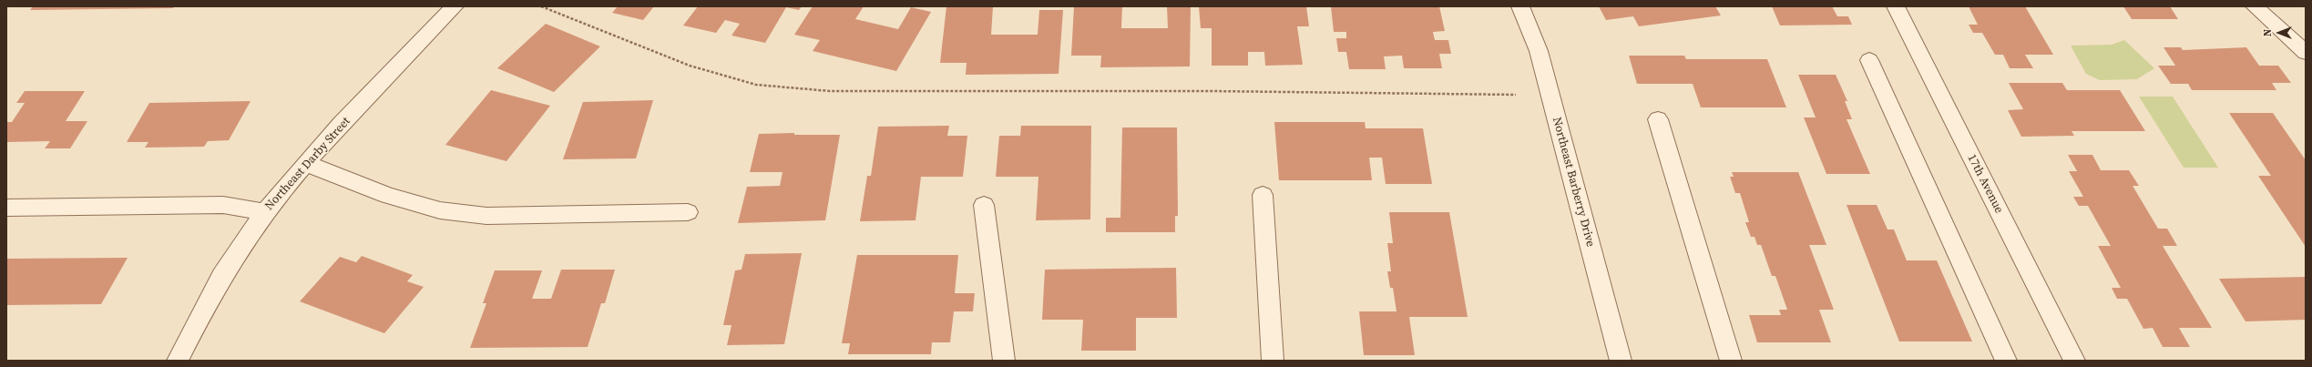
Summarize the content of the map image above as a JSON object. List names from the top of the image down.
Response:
{
  "streets": {
    "street": ["Northeast Darby Street", "Northeast Barberry Drive", "17th Avenue"]
  },
  "north": "left"
}
